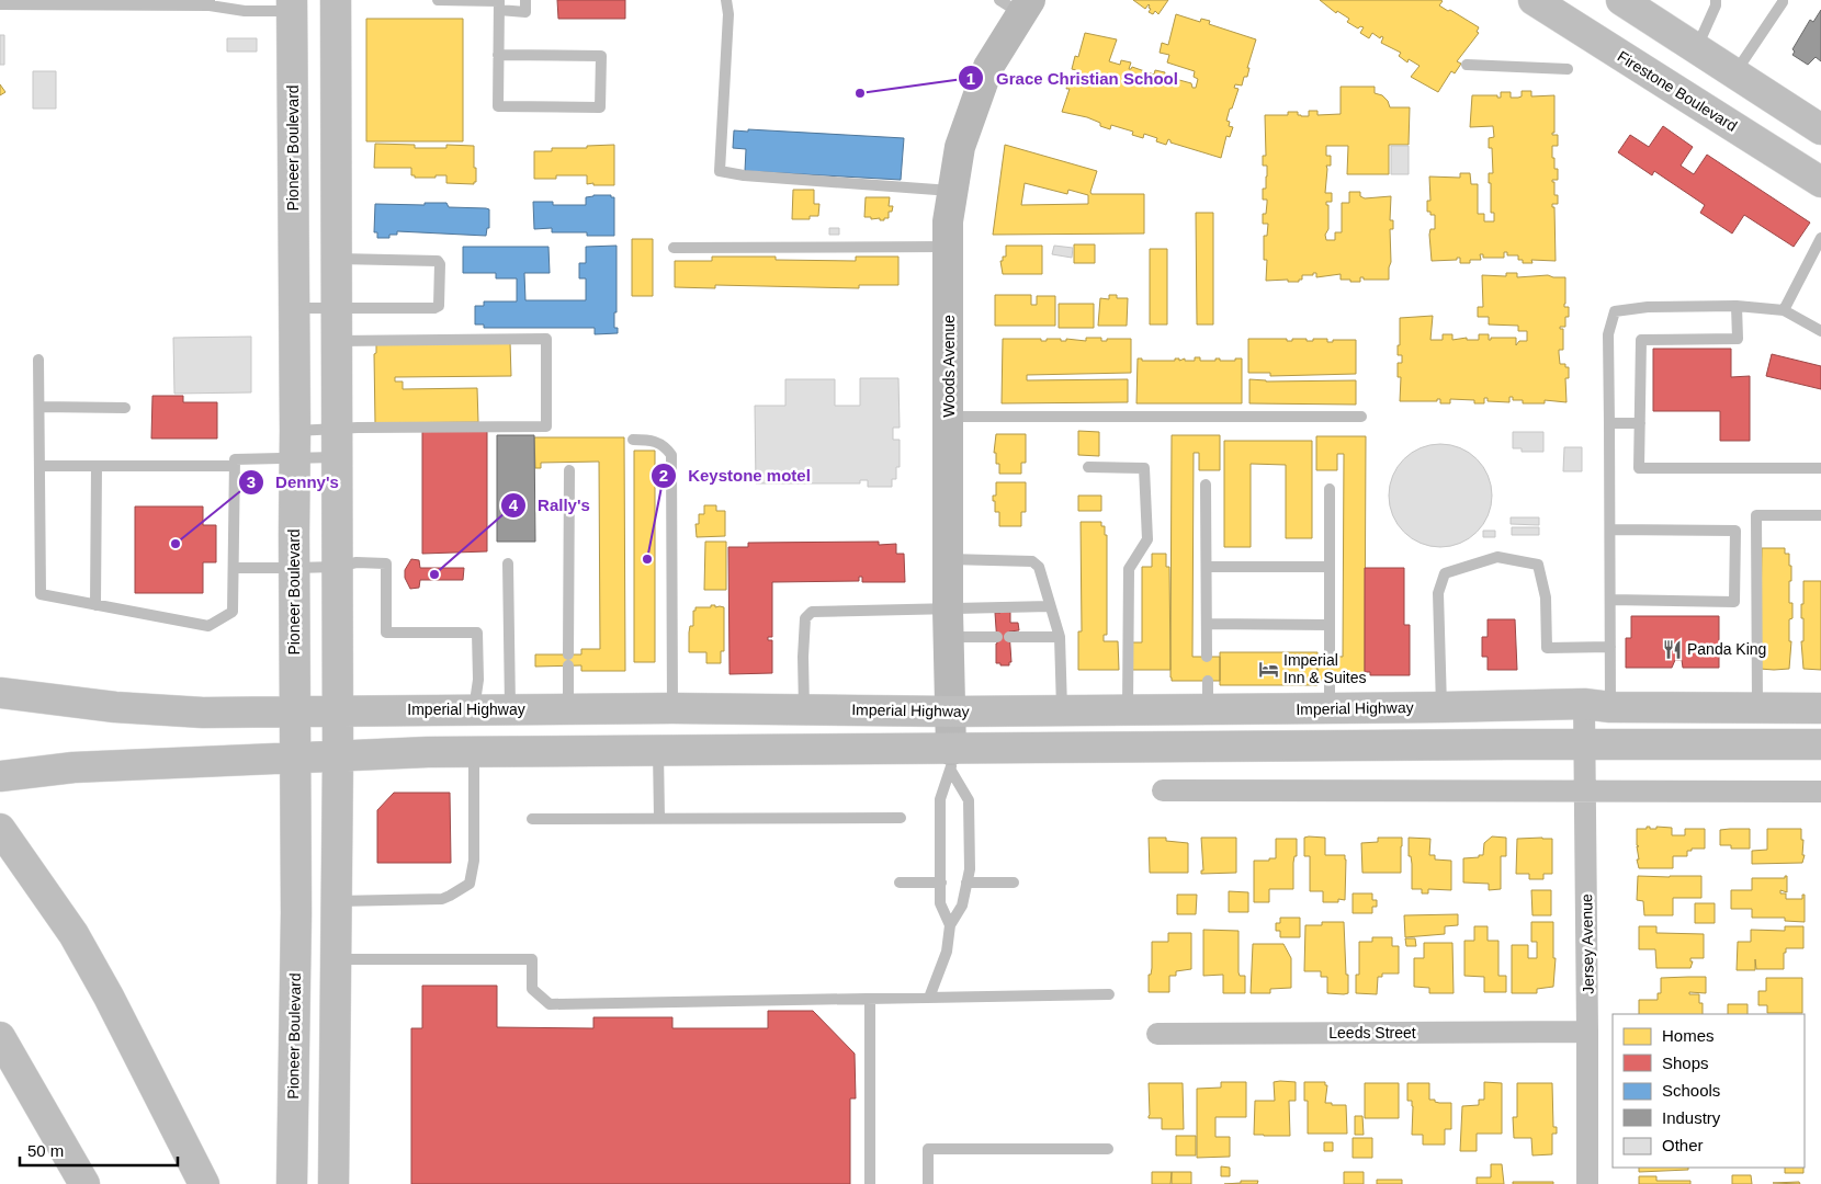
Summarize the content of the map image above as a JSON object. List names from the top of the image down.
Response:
{
  "streets": {
    "main road": ["Firestone Boulevard", "Pioneer Boulevard", "Imperial Highway"],
    "street": ["Woods Avenue", "Jersey Avenue", "Leeds Street"]
  },
  "crossings": [
    ["Pioneer Boulevard", "Imperial Highway"],
    ["Woods Avenue", "Imperial Highway"],
    ["Imperial Highway", "Jersey Avenue"],
    ["Jersey Avenue", "Leeds Street"]
  ],
  "places": {
    "other": [
      "Grace Christian School",
      "Denny's",
      "Keystone motel",
      "Rally's"
    ],
    "restaurant": ["Panda King"],
    "hotel": ["Imperial Inn & Suites"]
  },
  "legend": [
    "Homes",
    "Shops",
    "Schools",
    "Industry",
    "Other"
  ],
  "scale_bar": "50 m"
}
